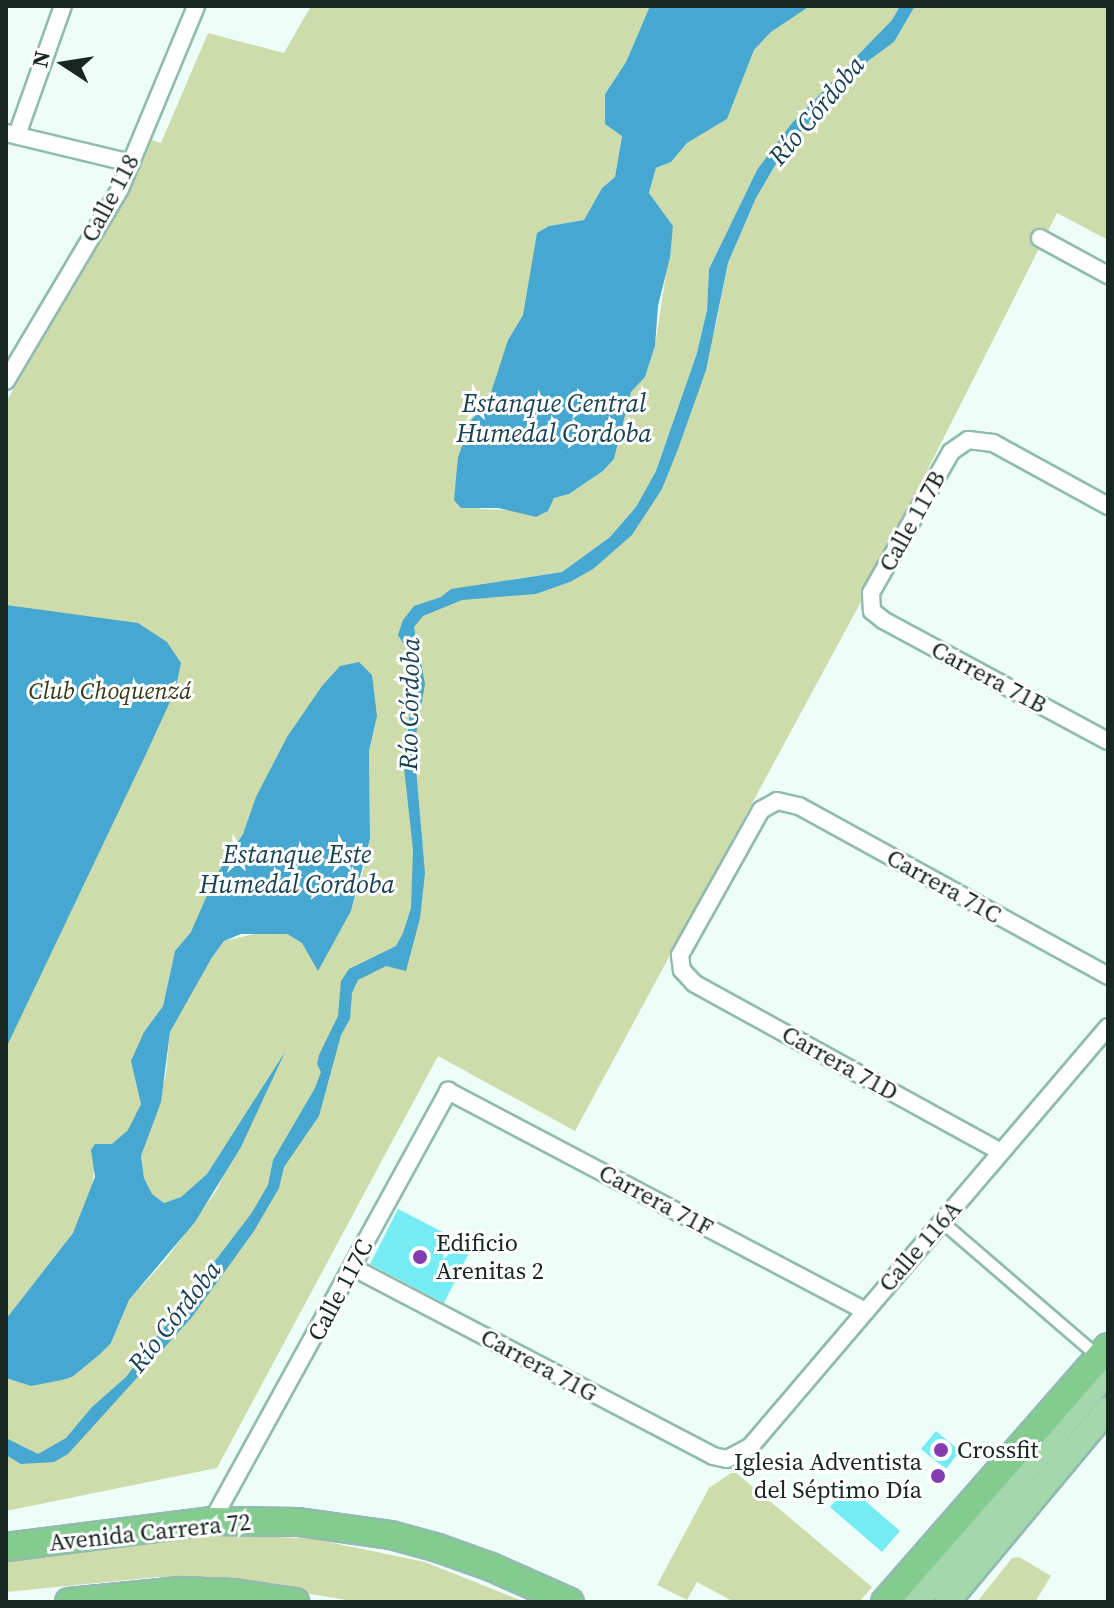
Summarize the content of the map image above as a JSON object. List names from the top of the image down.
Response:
{
  "streets": {
    "highway": ["Avenida Carrera 72"],
    "street": [
      "Calle 118",
      "Calle 117B",
      "Carrera 71B",
      "Carrera 71C",
      "Carrera 71D",
      "Carrera 71F",
      "Calle 116A",
      "Calle 117C",
      "Carrera 71G"
    ]
  },
  "crossings": [
    ["Calle 117B", "Carrera 71B"],
    ["Carrera 71C", "Carrera 71D"],
    ["Carrera 71D", "Calle 116A"],
    ["Carrera 71F", "Calle 116A"],
    ["Carrera 71F", "Calle 117C"],
    ["Calle 116A", "Carrera 71G"],
    ["Calle 117C", "Carrera 71G"],
    ["Calle 117C", "Avenida Carrera 72"]
  ],
  "water": ["Río Córdoba", "Estanque Central Humedal Cordoba", "Estanque Este Humedal Cordoba"],
  "parks": ["Club Choquenzá"],
  "places": ["Edificio Arenitas 2", "Crossfit", "Iglesia Adventista del Séptimo Día"],
  "north": "left"
}
